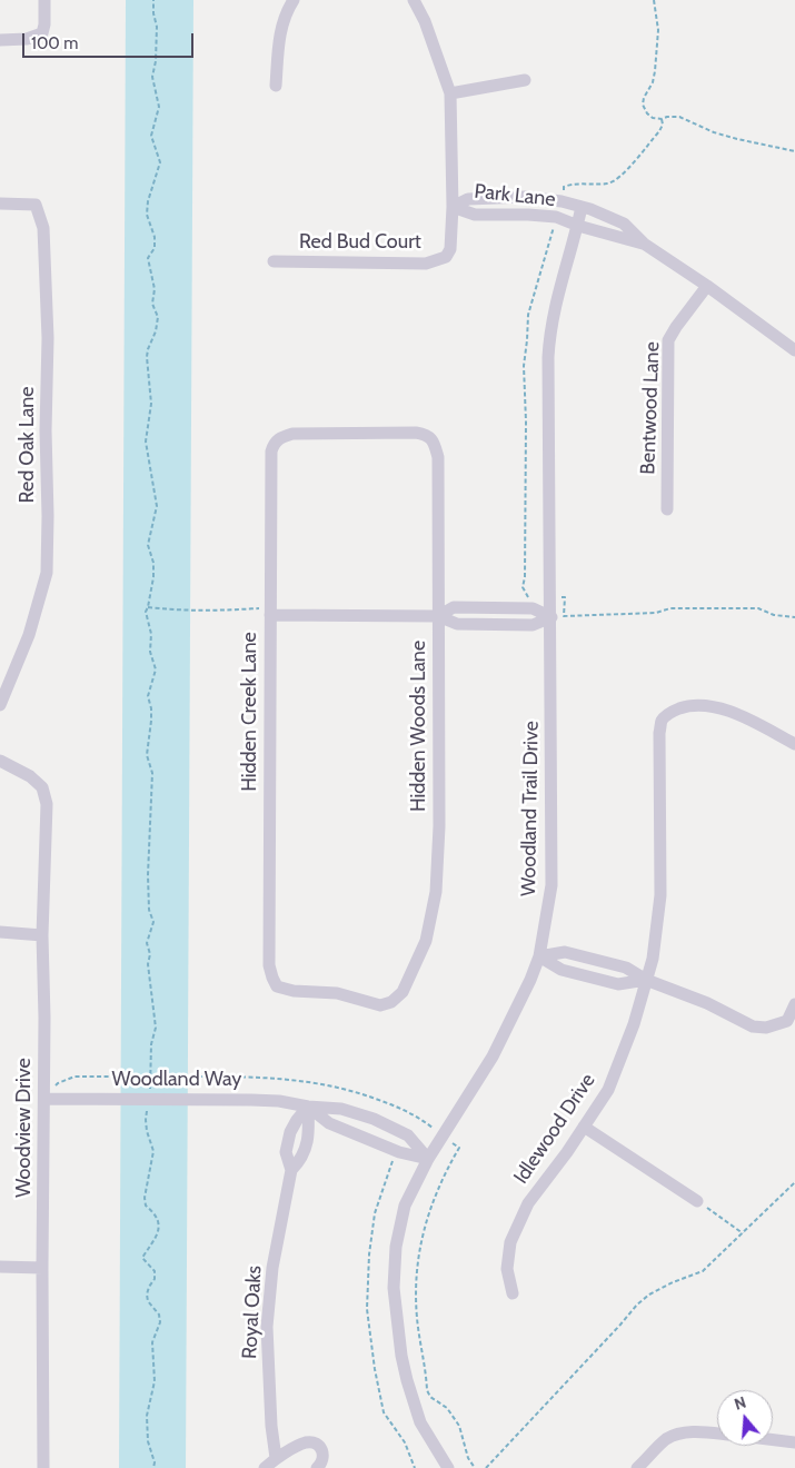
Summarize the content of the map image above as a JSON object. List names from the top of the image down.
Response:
{
  "streets": {
    "street": [
      "Park Lane",
      "Red Bud Court",
      "Bentwood Lane",
      "Red Oak Lane",
      "Hidden Creek Lane",
      "Hidden Woods Lane",
      "Woodland Trail Drive",
      "Woodland Way",
      "Woodview Drive",
      "Idlewood Drive",
      "Royal Oaks"
    ]
  },
  "crossings": [
    ["Park Lane", "Red Bud Court"],
    ["Park Lane", "Bentwood Lane"],
    ["Park Lane", "Woodland Trail Drive"],
    ["Hidden Creek Lane", "Hidden Woods Lane"],
    ["Woodland Trail Drive", "Woodland Way"],
    ["Woodland Way", "Woodview Drive"],
    ["Woodland Way", "Royal Oaks"]
  ],
  "scale_bar": "100 m",
  "north": "top"
}
